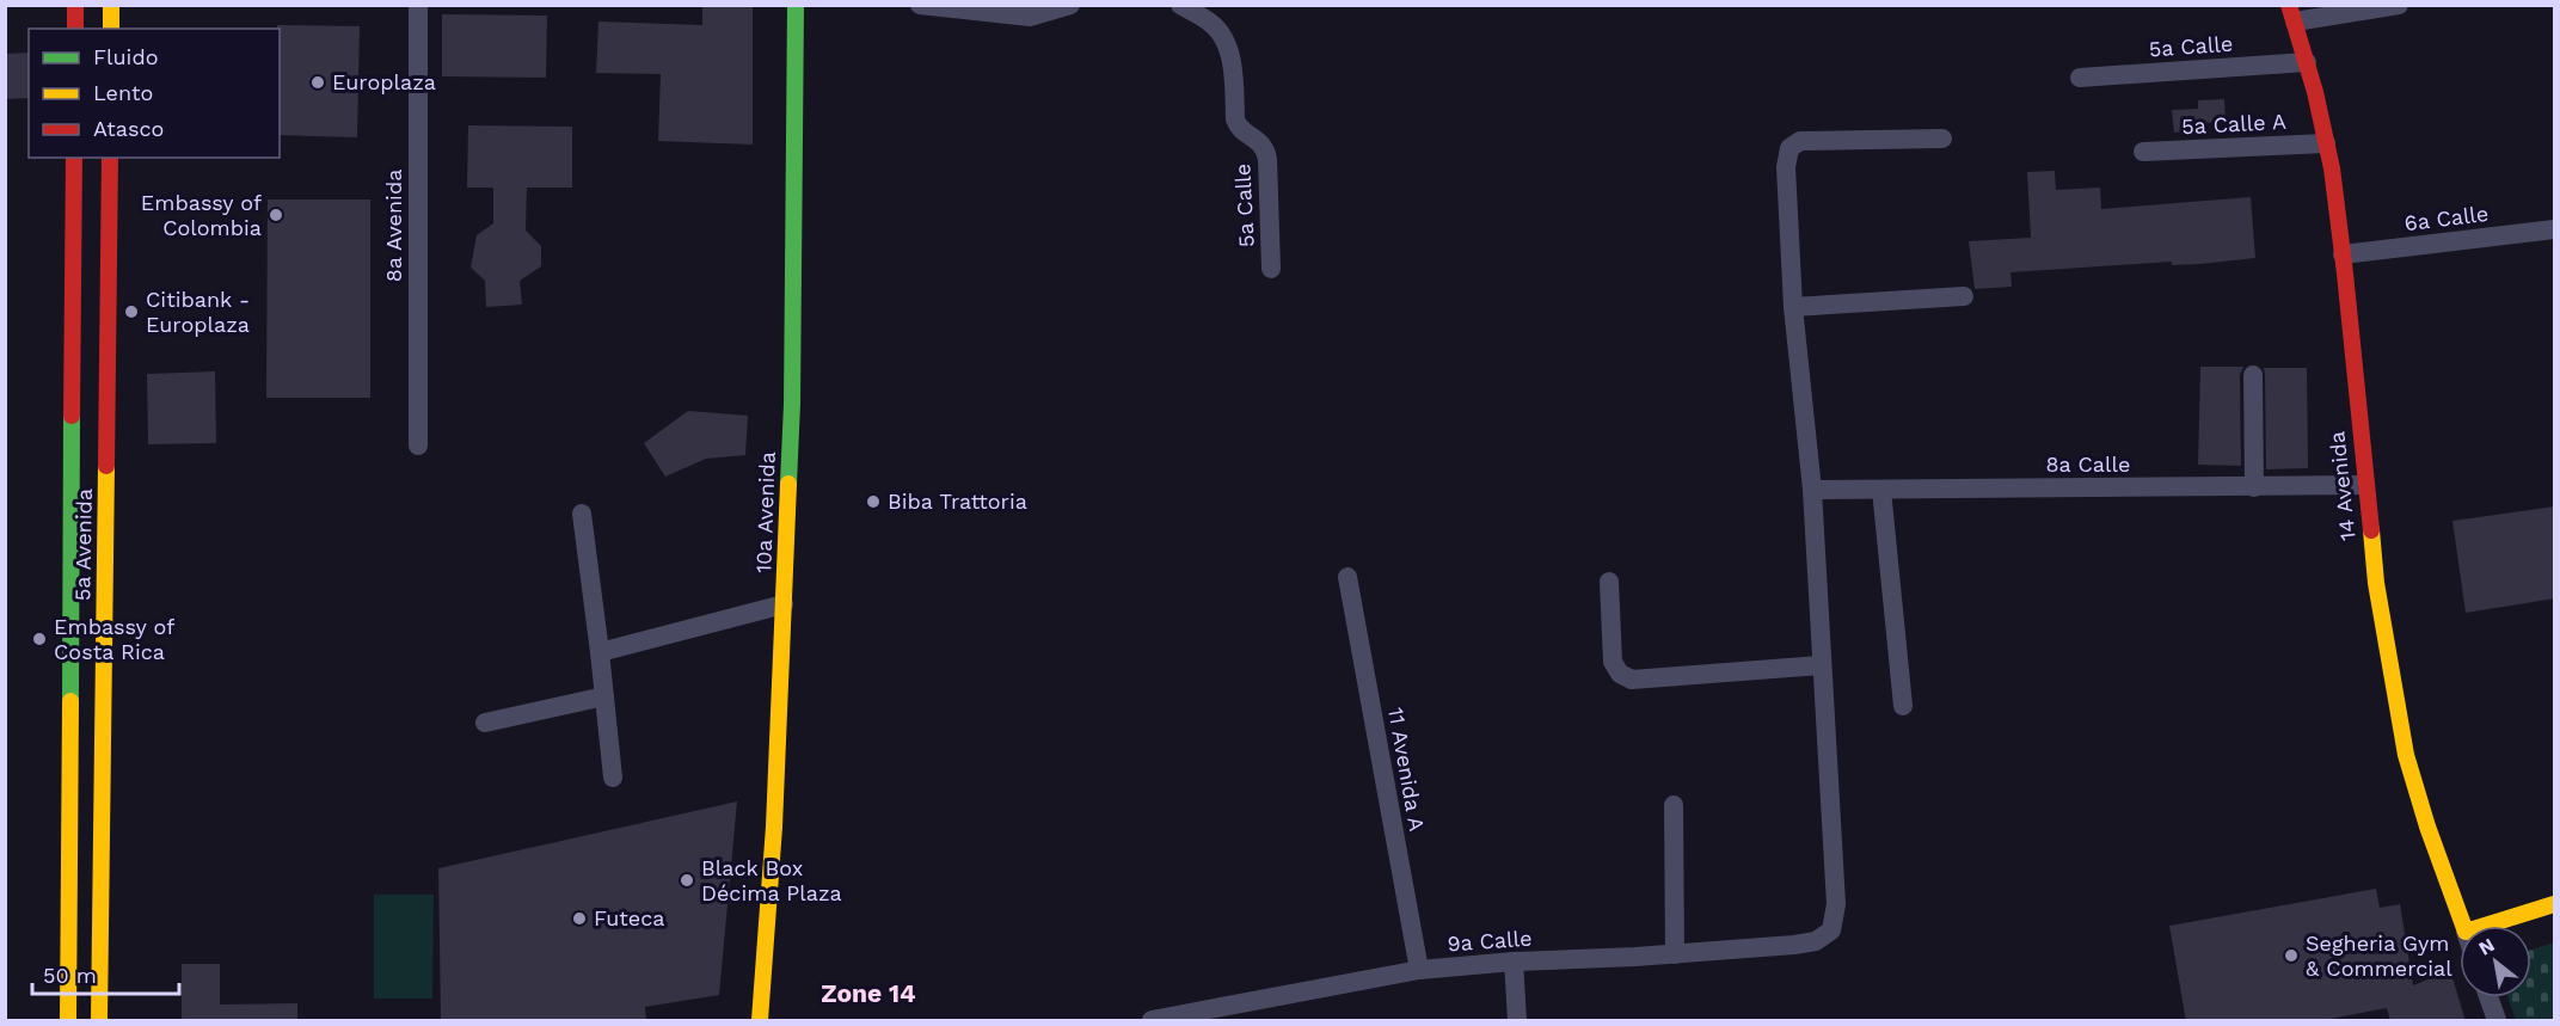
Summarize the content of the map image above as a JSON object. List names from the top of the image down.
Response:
{
  "streets": {
    "street": [
      "5a Calle",
      "5a Calle A",
      "6a Calle",
      "8a Avenida",
      "8a Calle",
      "14 Avenida",
      "10a Avenida",
      "5a Avenida",
      "11 Avenida A",
      "9a Calle"
    ]
  },
  "crossings": [
    ["5a Calle", "14 Avenida"],
    ["5a Calle A", "14 Avenida"],
    ["6a Calle", "14 Avenida"],
    ["8a Calle", "14 Avenida"],
    ["11 Avenida A", "9a Calle"]
  ],
  "districts": ["Zone 14"],
  "places": [
    "Europlaza",
    "Embassy of Colombia",
    "Citibank - Europlaza",
    "Biba Trattoria",
    "Embassy of Costa Rica",
    "Black Box Décima Plaza",
    "Futeca",
    "Segheria Gym & Commercial"
  ],
  "legend": ["Fluido", "Lento", "Atasco"],
  "scale_bar": "50 m",
  "north": "top left"
}
